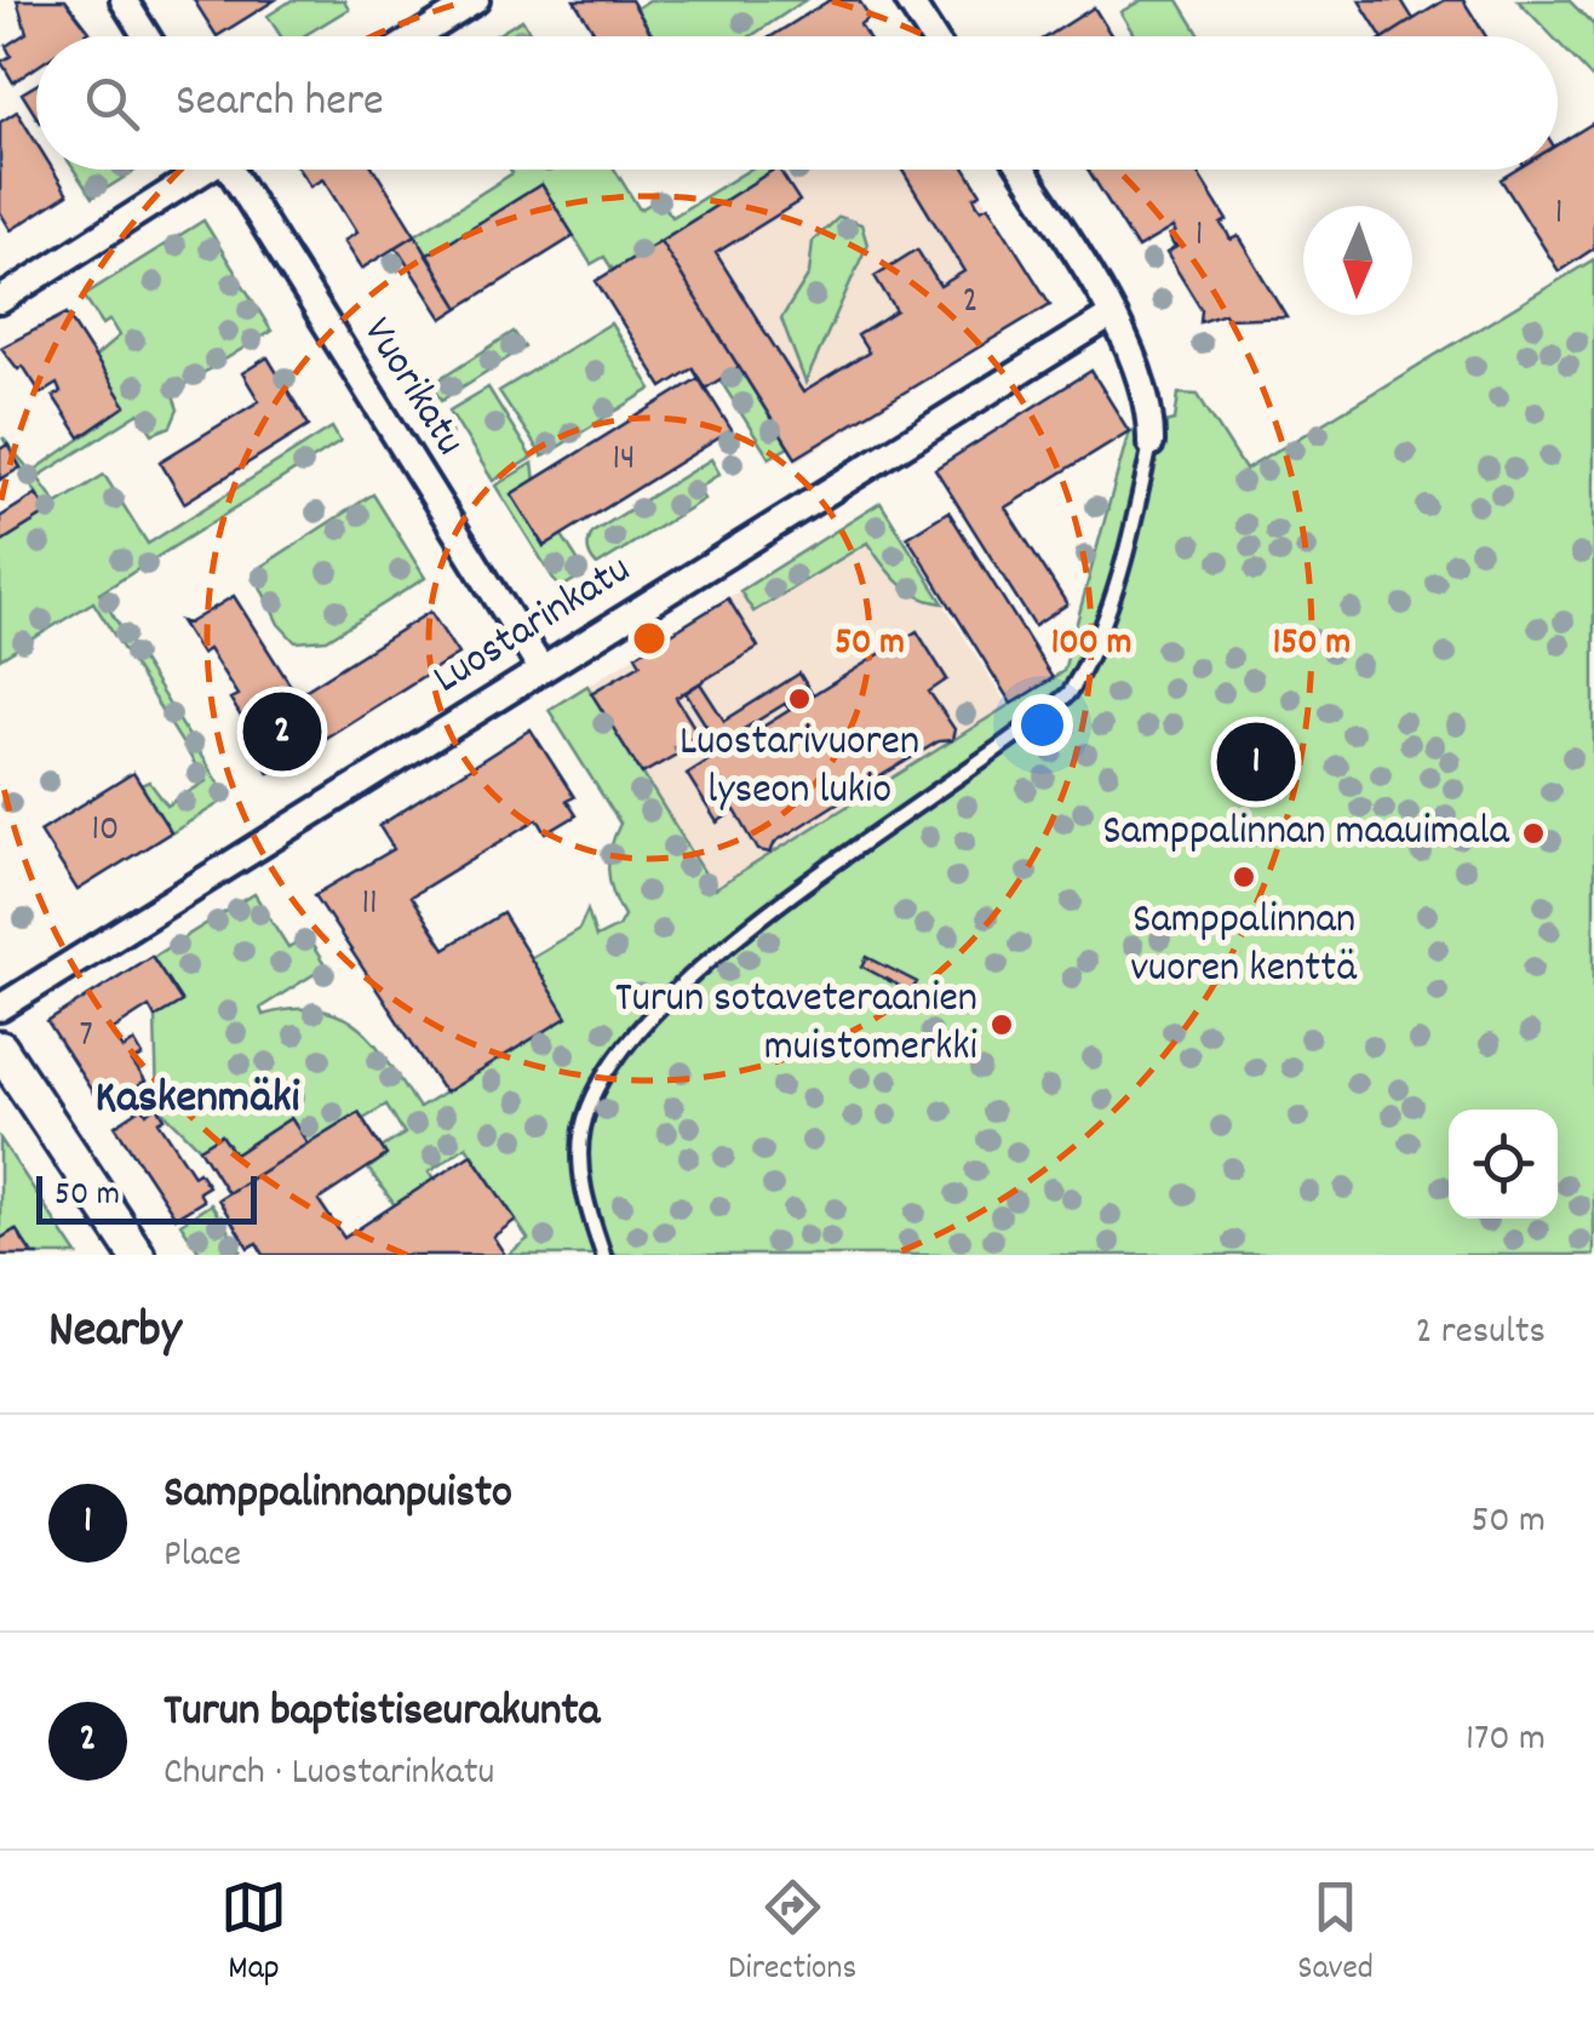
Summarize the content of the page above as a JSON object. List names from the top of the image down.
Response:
{
  "streets": {
    "street": ["Vuorikatu", "Luostarinkatu"]
  },
  "crossings": [
    ["Vuorikatu", "Luostarinkatu"]
  ],
  "districts": ["Kaskenmäki"],
  "places": [
    "Luostarivuoren lyseon lukio",
    "Samppalinnan maauimala",
    "Samppalinnan vuoren kenttä",
    "Turun sotaveteraanien muistomerkki"
  ],
  "house_numbers": [
    "1",
    "1",
    "2",
    "14",
    "10",
    "11",
    "7"
  ],
  "scale_bar": "50 m",
  "north": "bottom",
  "page": {
    "search": "Search here",
    "pins": ["2", "1"],
    "scale": "50 m",
    "heading": ["Nearby", "2 results"],
    "list": [
      {
        "mark": "1",
        "name": "Samppalinnanpuisto",
        "note": "Place",
        "value": "50 m"
      },
      {
        "mark": "2",
        "name": "Turun baptistiseurakunta",
        "note": "Church · Luostarinkatu",
        "value": "170 m"
      }
    ],
    "nav": ["Map", "Directions", "Saved"]
  },
  "rings": ["50 m", "100 m", "150 m"]
}
